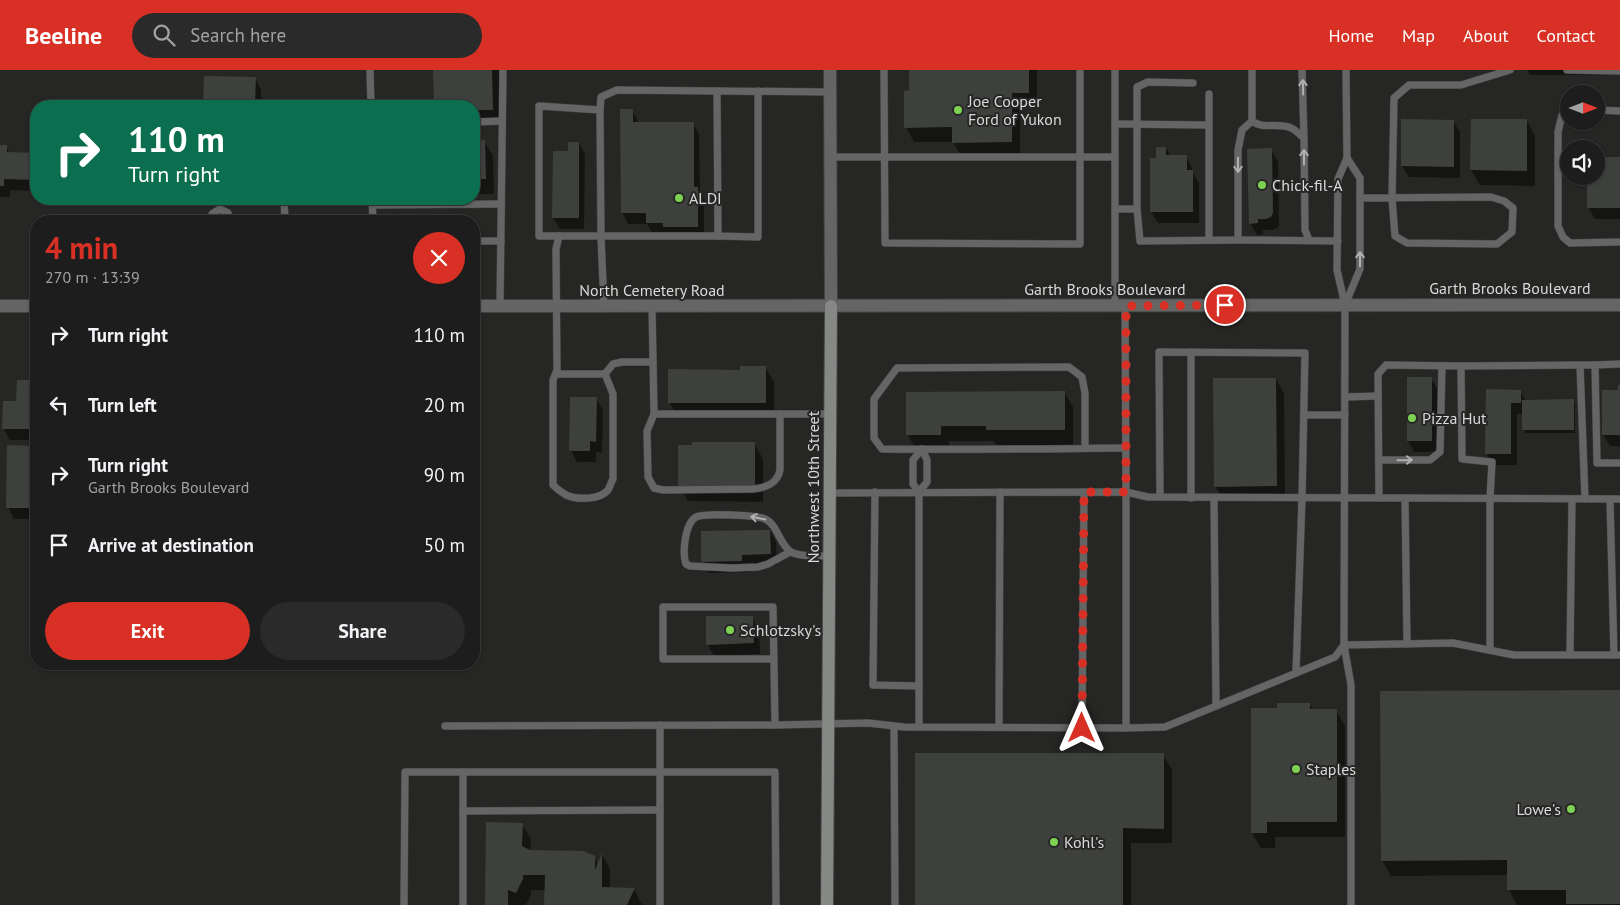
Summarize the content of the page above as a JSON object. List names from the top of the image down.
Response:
{
  "streets": {
    "main road": ["Northwest 10th Street"],
    "street": ["Garth Brooks Boulevard", "North Cemetery Road"]
  },
  "crossings": [
    ["Garth Brooks Boulevard", "North Cemetery Road"],
    ["Garth Brooks Boulevard", "Northwest 10th Street"],
    ["North Cemetery Road", "Northwest 10th Street"]
  ],
  "places": [
    "Joe Cooper Ford of Yukon",
    "Chick-fil-A",
    "ALDI",
    "Pizza Hut",
    "Schlotzsky's",
    "Staples",
    "Lowe's",
    "Kohl's"
  ],
  "north": "right",
  "page": {
    "header": "Beeline",
    "search": "Search here",
    "nav": [
      "Home",
      "Map",
      "About",
      "Contact"
    ],
    "turn": ["110 m", "Turn right"],
    "heading": ["4 min", "270 m · 13:39"],
    "list": [
      {
        "name": "Turn right",
        "value": "110 m"
      },
      {
        "name": "Turn left",
        "value": "20 m"
      },
      {
        "name": "Turn right",
        "note": "Garth Brooks Boulevard",
        "value": "90 m"
      },
      {
        "name": "Arrive at destination",
        "value": "50 m"
      }
    ],
    "buttons": ["Exit", "Share"]
  }
}
